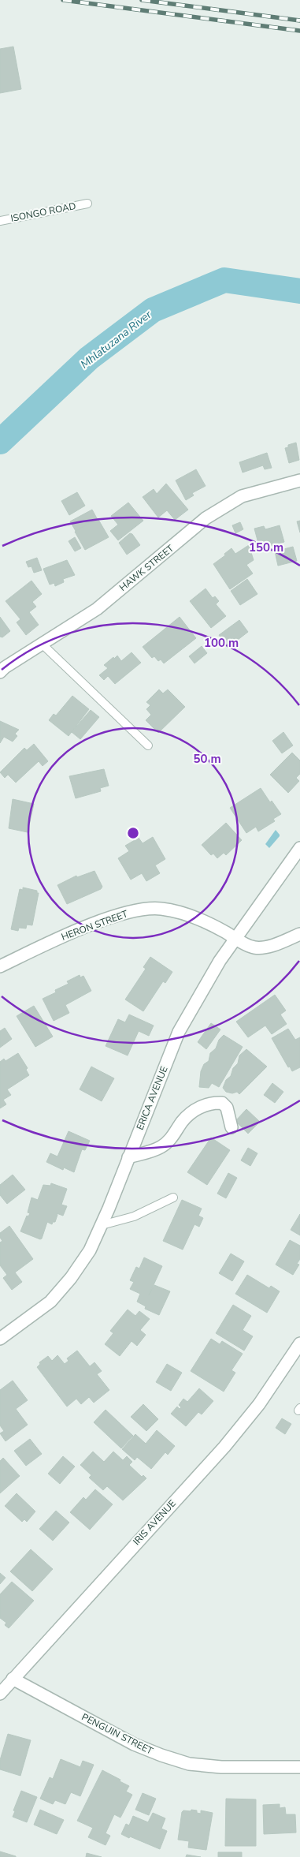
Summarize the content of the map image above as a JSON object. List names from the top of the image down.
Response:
{
  "streets": {
    "street": [
      "HAWK STREET",
      "HERON STREET",
      "ERICA AVENUE",
      "IRIS AVENUE",
      "PENGUIN STREET"
    ],
    "lane": ["ISONGO ROAD"]
  },
  "crossings": [
    ["HERON STREET", "ERICA AVENUE"],
    ["IRIS AVENUE", "PENGUIN STREET"]
  ],
  "water": ["Mhlatuzana River"],
  "rings": ["150 m", "100 m", "50 m"]
}
